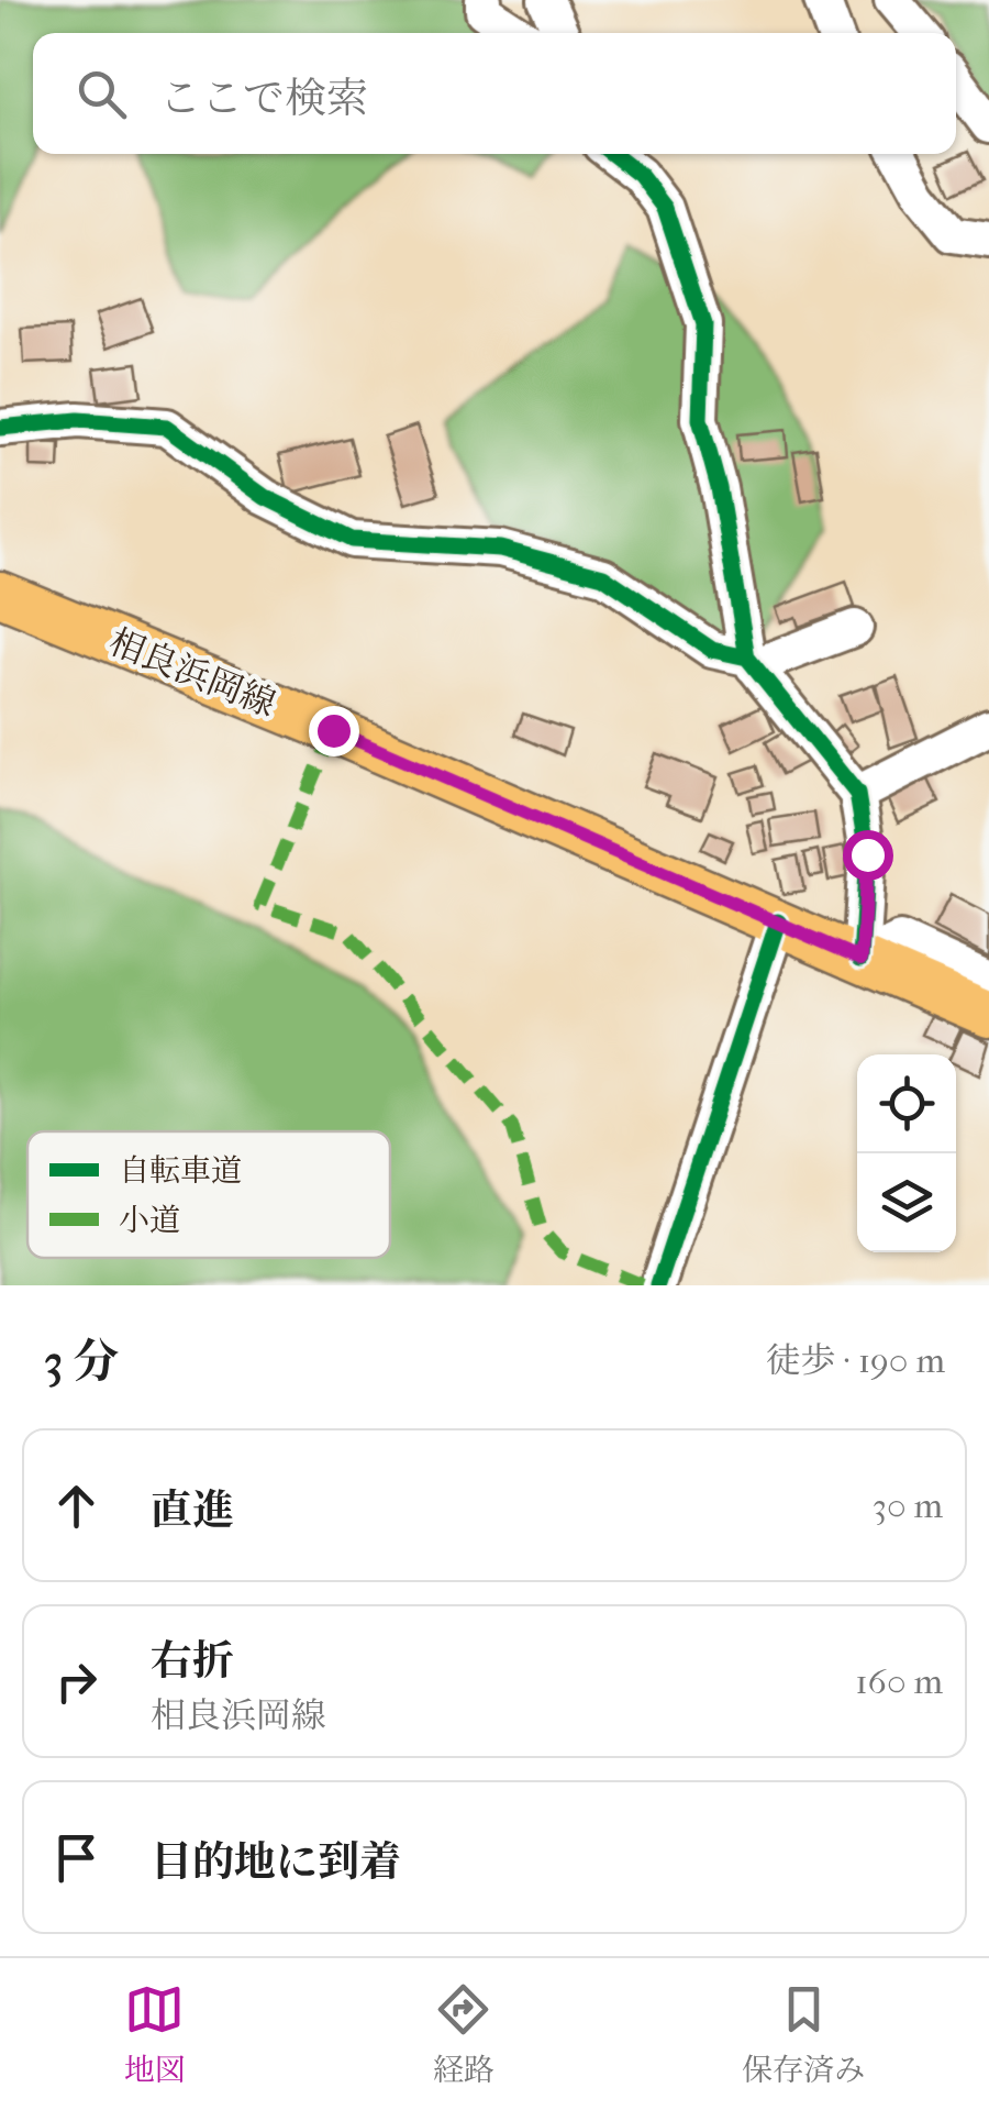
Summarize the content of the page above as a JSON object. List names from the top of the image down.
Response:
{
  "streets": {
    "main road": ["相良浜岡線"]
  },
  "legend": ["自転車道", "小道"],
  "page": {
    "search": "ここで検索",
    "heading": ["3 分", "徒歩 · 190 m"],
    "list": [
      ["直進", "30 m"],
      ["右折", "相良浜岡線", "160 m"],
      "目的地に到着"
    ],
    "nav": ["地図", "経路", "保存済み"]
  }
}
